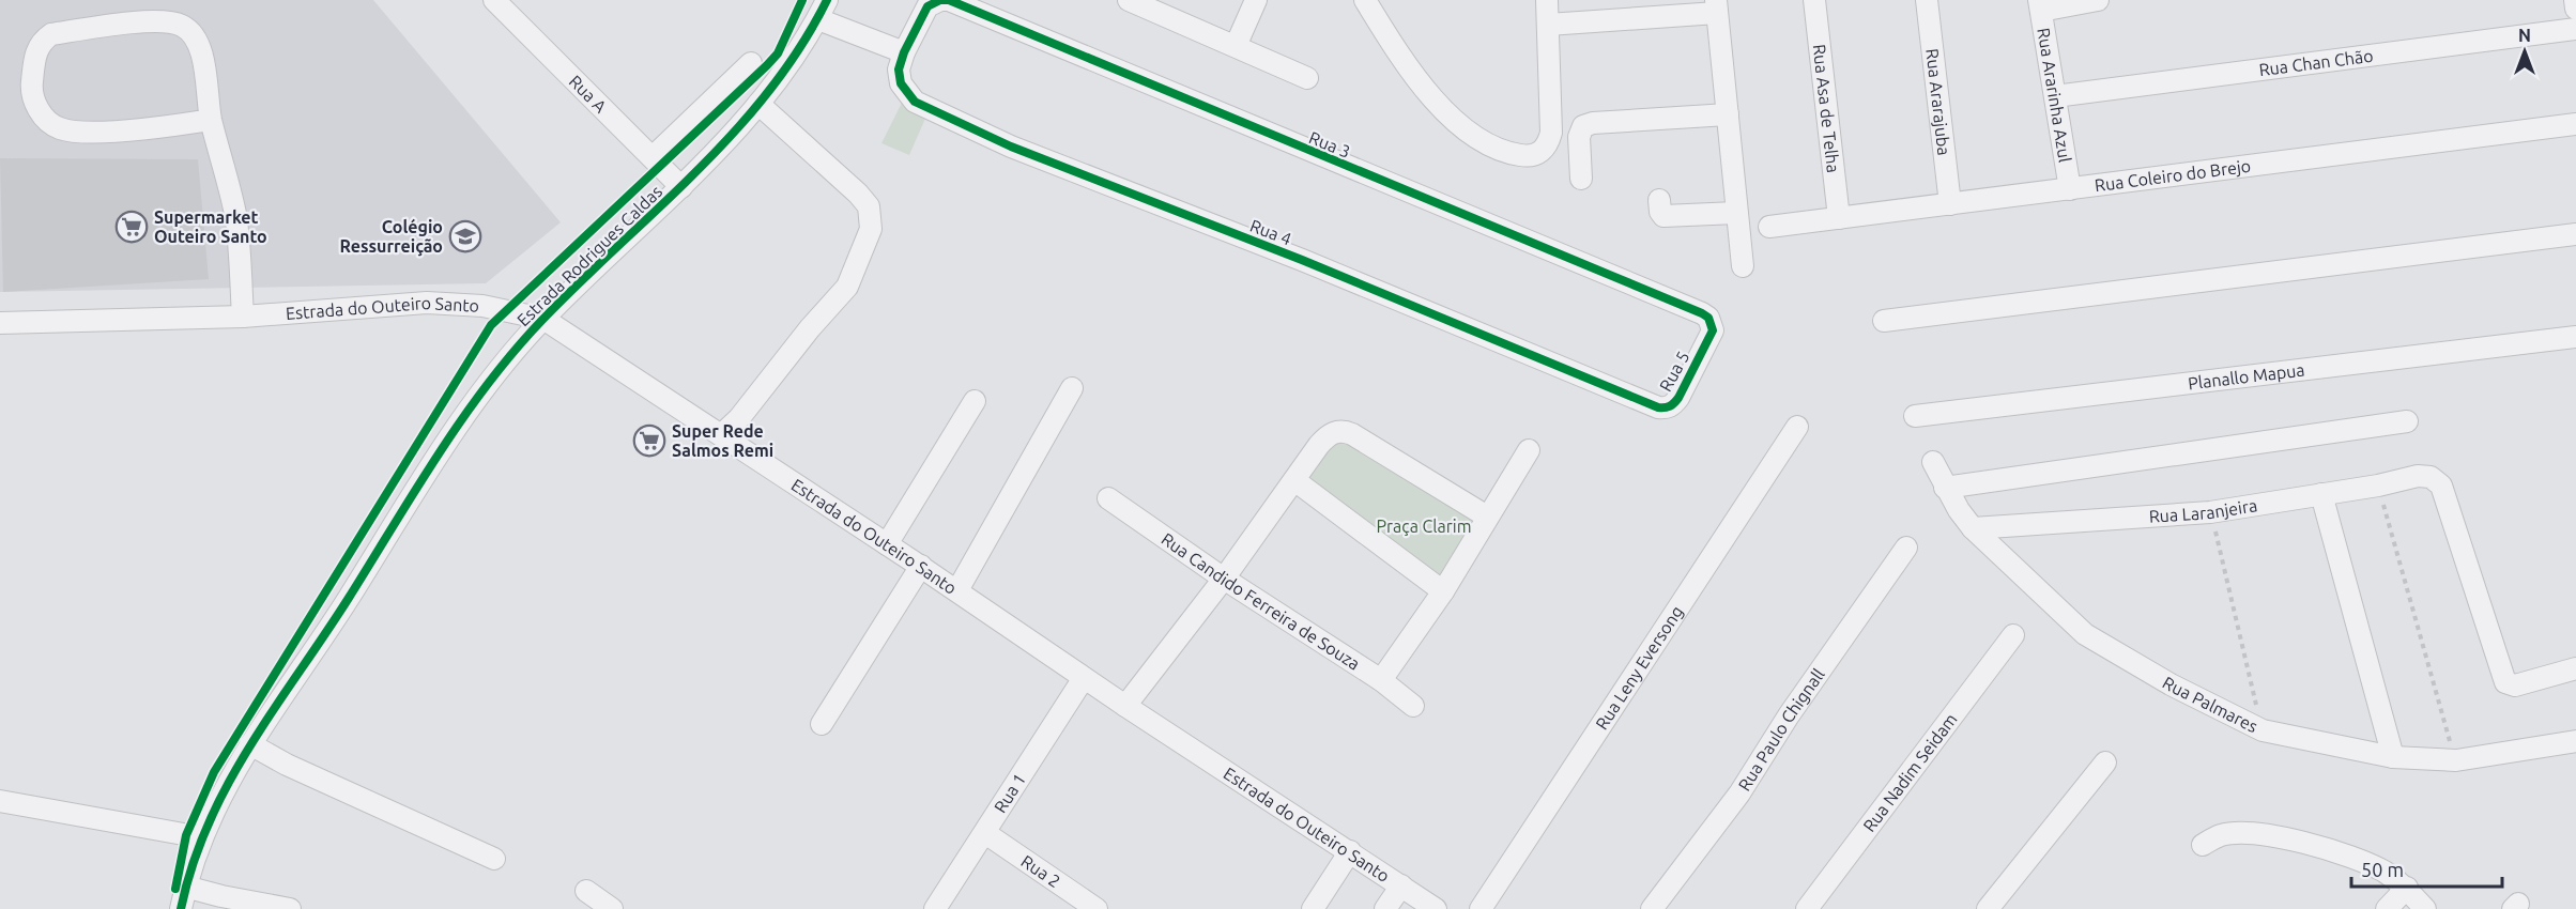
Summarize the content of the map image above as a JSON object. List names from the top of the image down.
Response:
{
  "streets": {
    "street": [
      "Rua Chan Chão",
      "Rua A",
      "Rua Ararinha Azul",
      "Rua Ararajuba",
      "Rua Asa de Telha",
      "Rua 3",
      "Rua Coleiro do Brejo",
      "Rua 4",
      "Estrada Rodrigues Caldas",
      "Estrada do Outeiro Santo",
      "Rua 5",
      "Planallo Mapua",
      "Rua Laranjeira",
      "Rua Candido Ferreira de Souza",
      "Rua Leny Eversong",
      "Rua Palmares",
      "Rua Paulo Chignall",
      "Rua Nadim Seidam",
      "Rua 1",
      "Rua 2"
    ]
  },
  "crossings": [
    ["Rua Chan Chão", "Rua Ararinha Azul"],
    ["Rua A", "Estrada Rodrigues Caldas"],
    ["Rua Ararinha Azul", "Rua Coleiro do Brejo"],
    ["Rua Ararajuba", "Rua Coleiro do Brejo"],
    ["Rua Asa de Telha", "Rua Coleiro do Brejo"],
    ["Rua 3", "Rua 4"],
    ["Rua 3", "Rua 5"],
    ["Rua 4", "Rua 5"],
    ["Estrada Rodrigues Caldas", "Estrada do Outeiro Santo"],
    ["Estrada do Outeiro Santo", "Rua 1"],
    ["Rua Laranjeira", "Rua Palmares"],
    ["Rua 1", "Rua 2"]
  ],
  "parks": ["Praça Clarim"],
  "places": {
    "supermarket": ["Supermarket Outeiro Santo", "Super Rede Salmos Remi"],
    "school or university": ["Colégio Ressurreição"]
  },
  "scale_bar": "50 m",
  "north": "top"
}
